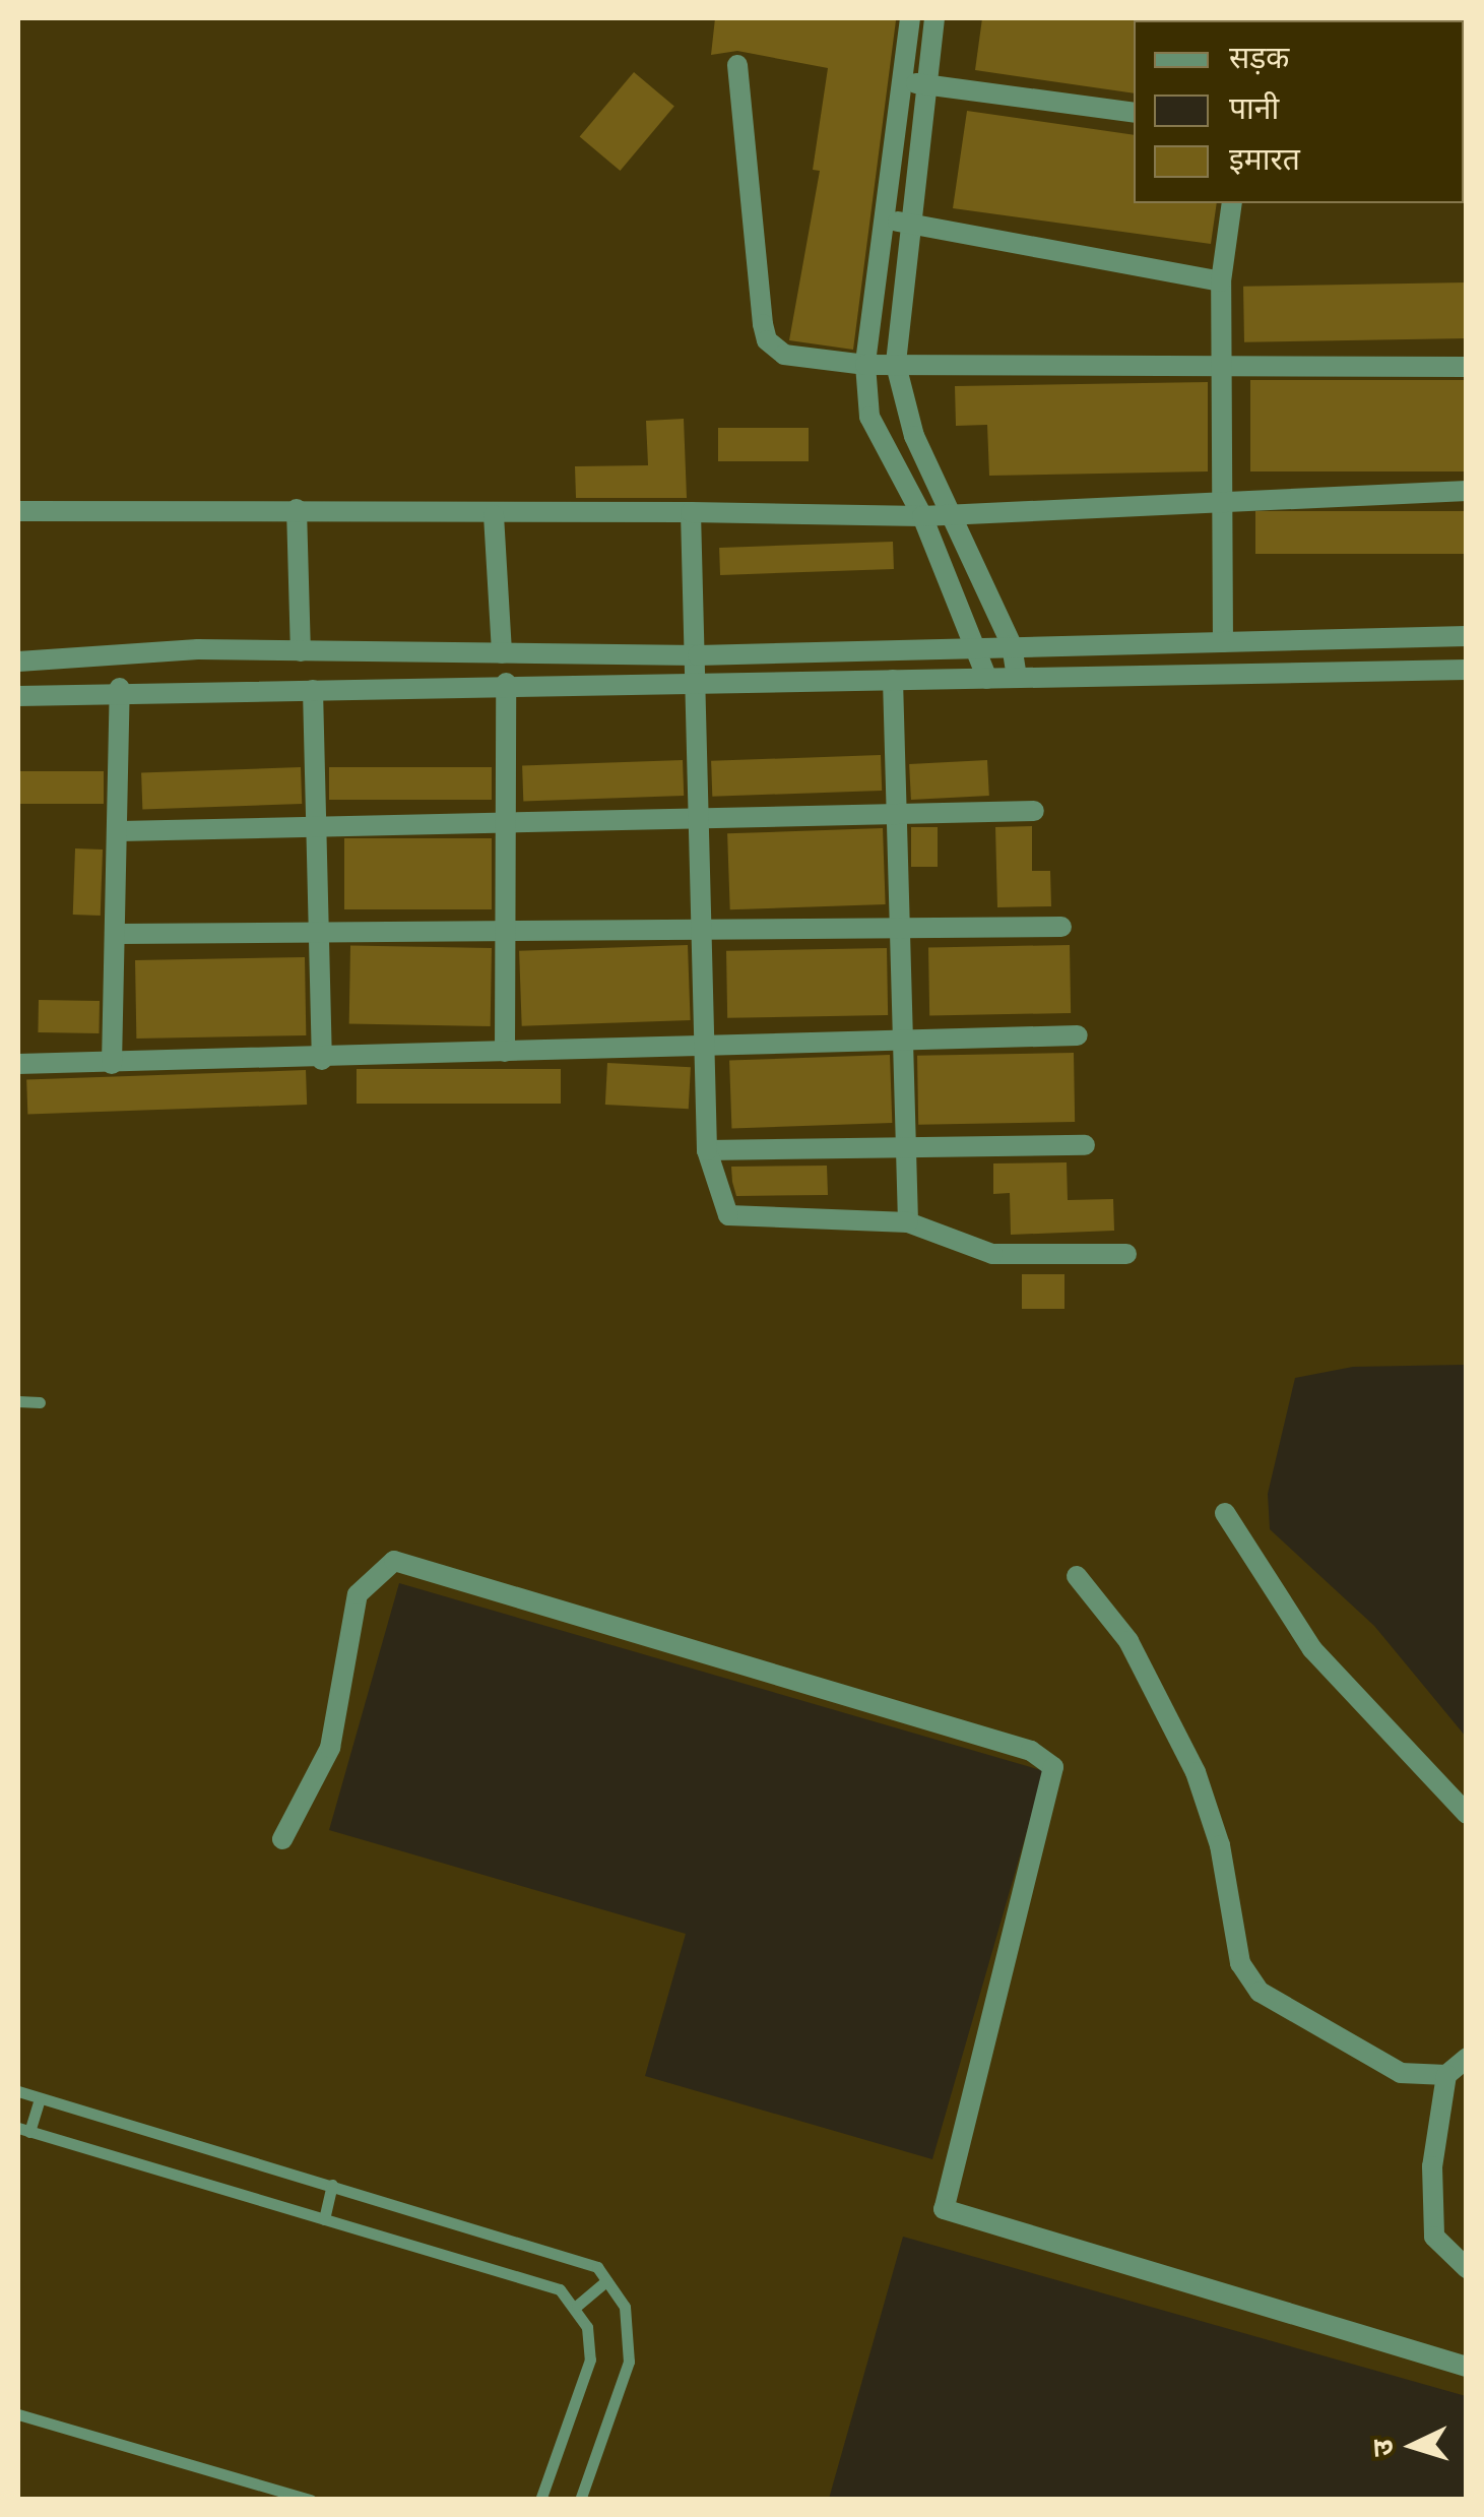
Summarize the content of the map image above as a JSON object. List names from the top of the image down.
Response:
{
  "legend": ["सड़क", "पानी", "इमारत"],
  "north": "left"
}
